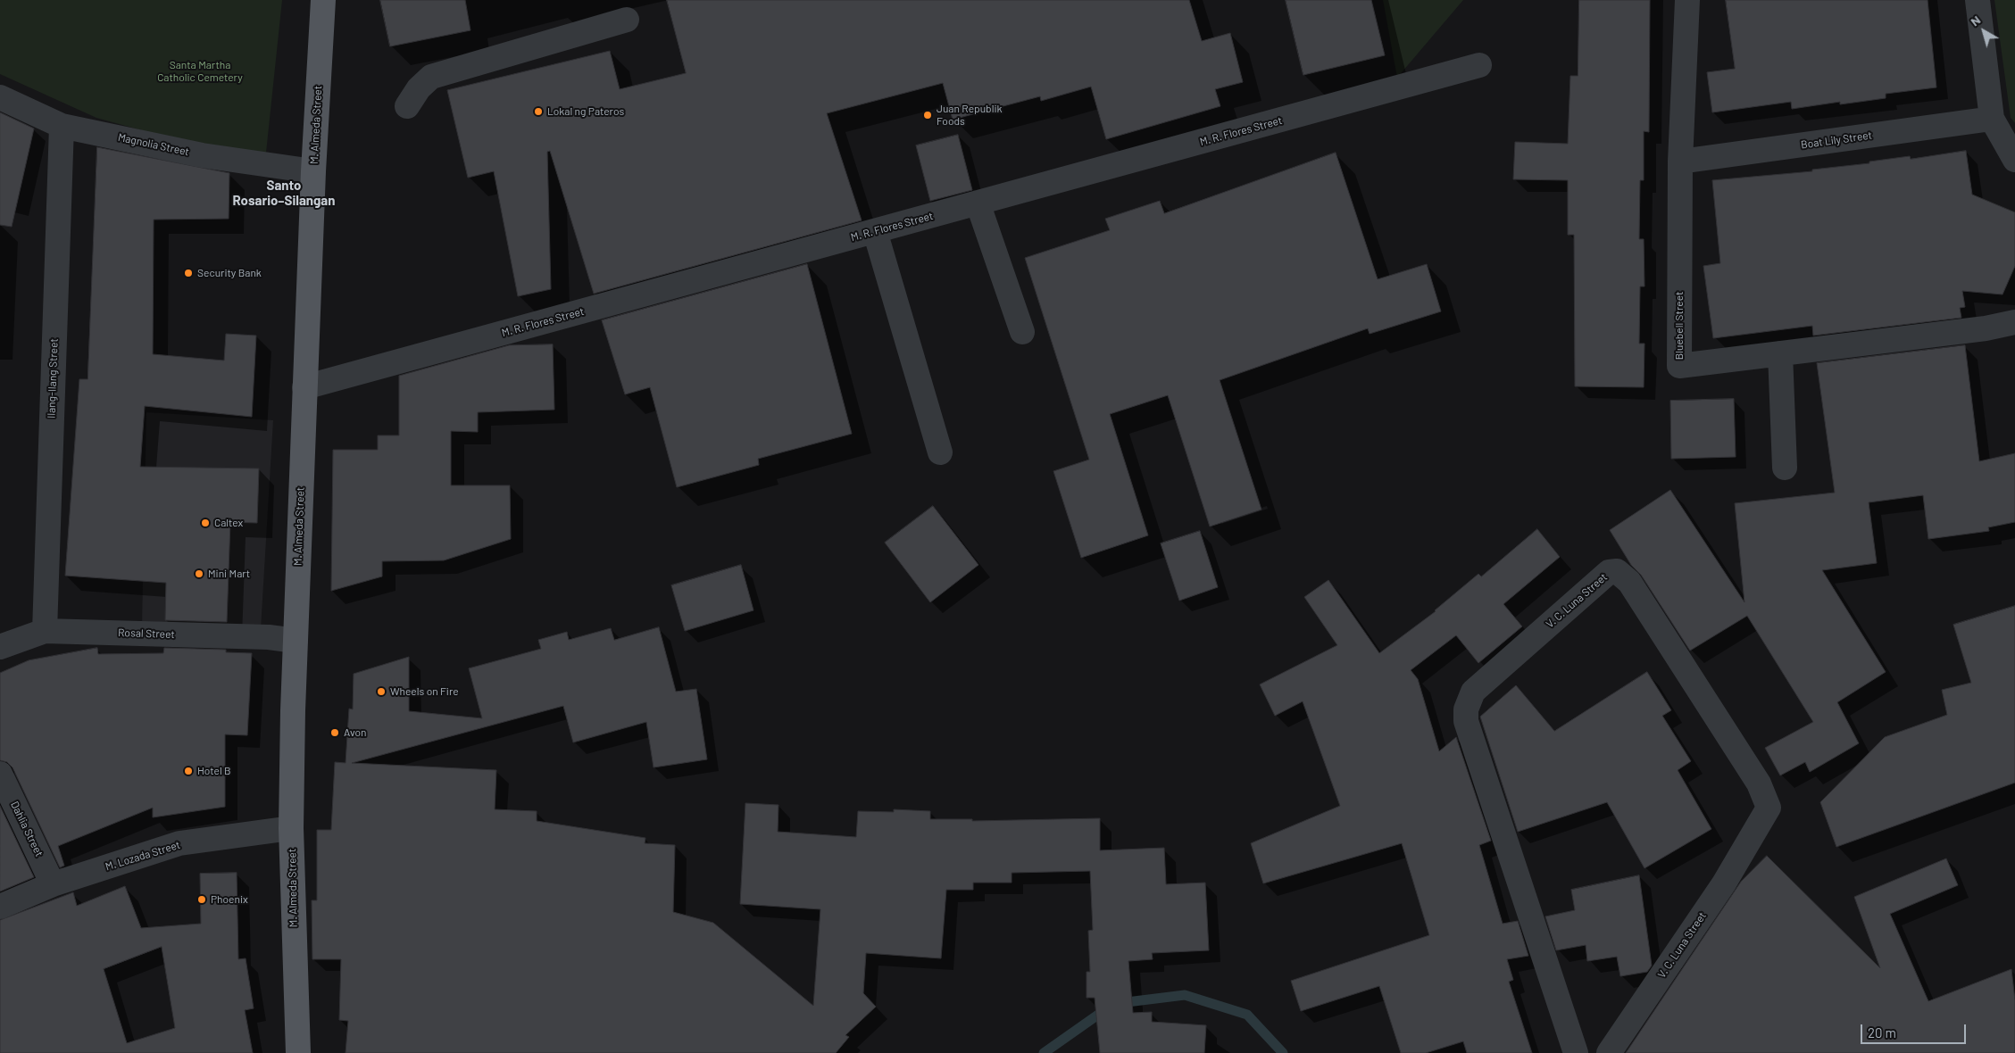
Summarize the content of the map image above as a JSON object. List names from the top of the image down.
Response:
{
  "streets": {
    "main road": ["M. Almeda Street"],
    "street": [
      "M. R. Flores Street",
      "Boat Lily Street",
      "Magnolia Street",
      "Bluebell Street",
      "Ilang-Ilang Street",
      "V. C. Luna Street",
      "Rosal Street",
      "Dahlia Street",
      "M. Lozada Street"
    ]
  },
  "crossings": [
    ["M. Almeda Street", "M. R. Flores Street"],
    ["M. Almeda Street", "Magnolia Street"],
    ["M. Almeda Street", "Rosal Street"],
    ["M. Almeda Street", "M. Lozada Street"],
    ["Boat Lily Street", "Bluebell Street"],
    ["Magnolia Street", "Ilang-Ilang Street"],
    ["Ilang-Ilang Street", "Rosal Street"],
    ["Dahlia Street", "M. Lozada Street"]
  ],
  "districts": ["Santo Rosario–Silangan"],
  "parks": ["Santa Martha Catholic Cemetery"],
  "places": [
    "Lokal ng Pateros",
    "Juan Republik Foods",
    "Security Bank",
    "Caltex",
    "Mini Mart",
    "Wheels on Fire",
    "Avon",
    "Hotel B",
    "Phoenix"
  ],
  "scale_bar": "20 m",
  "north": "top left"
}
